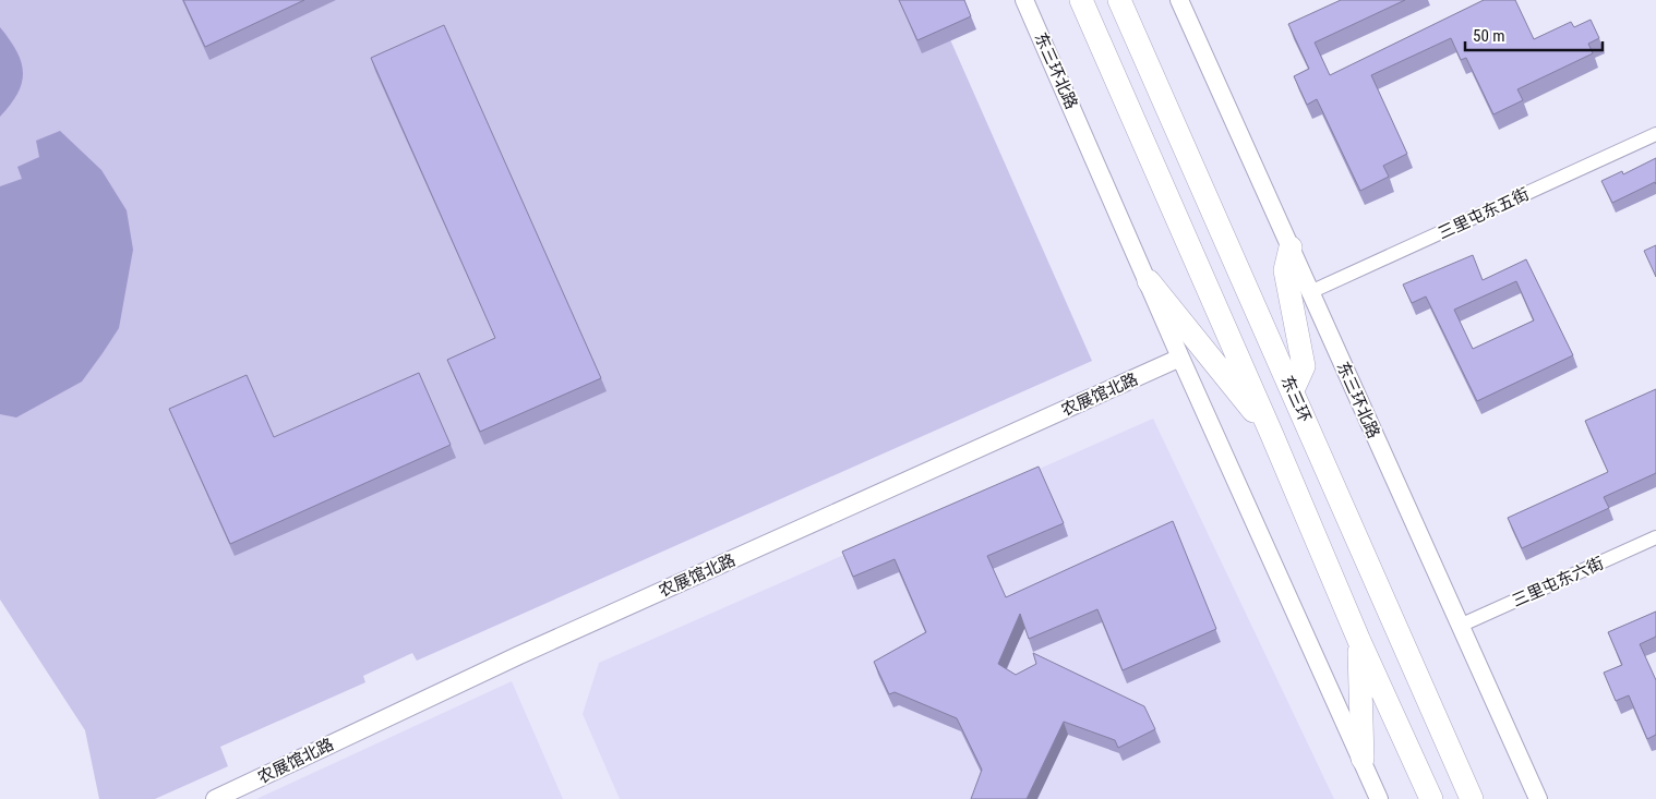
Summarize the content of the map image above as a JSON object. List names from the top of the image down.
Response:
{
  "streets": {
    "highway": ["东三环"],
    "street": [
      "东三环北路",
      "三里屯东五街",
      "农展馆北路",
      "三里屯东六街"
    ]
  },
  "crossings": [
    ["东三环北路", "三里屯东五街"],
    ["东三环北路", "农展馆北路"],
    ["东三环北路", "三里屯东六街"]
  ],
  "scale_bar": "50 m"
}
